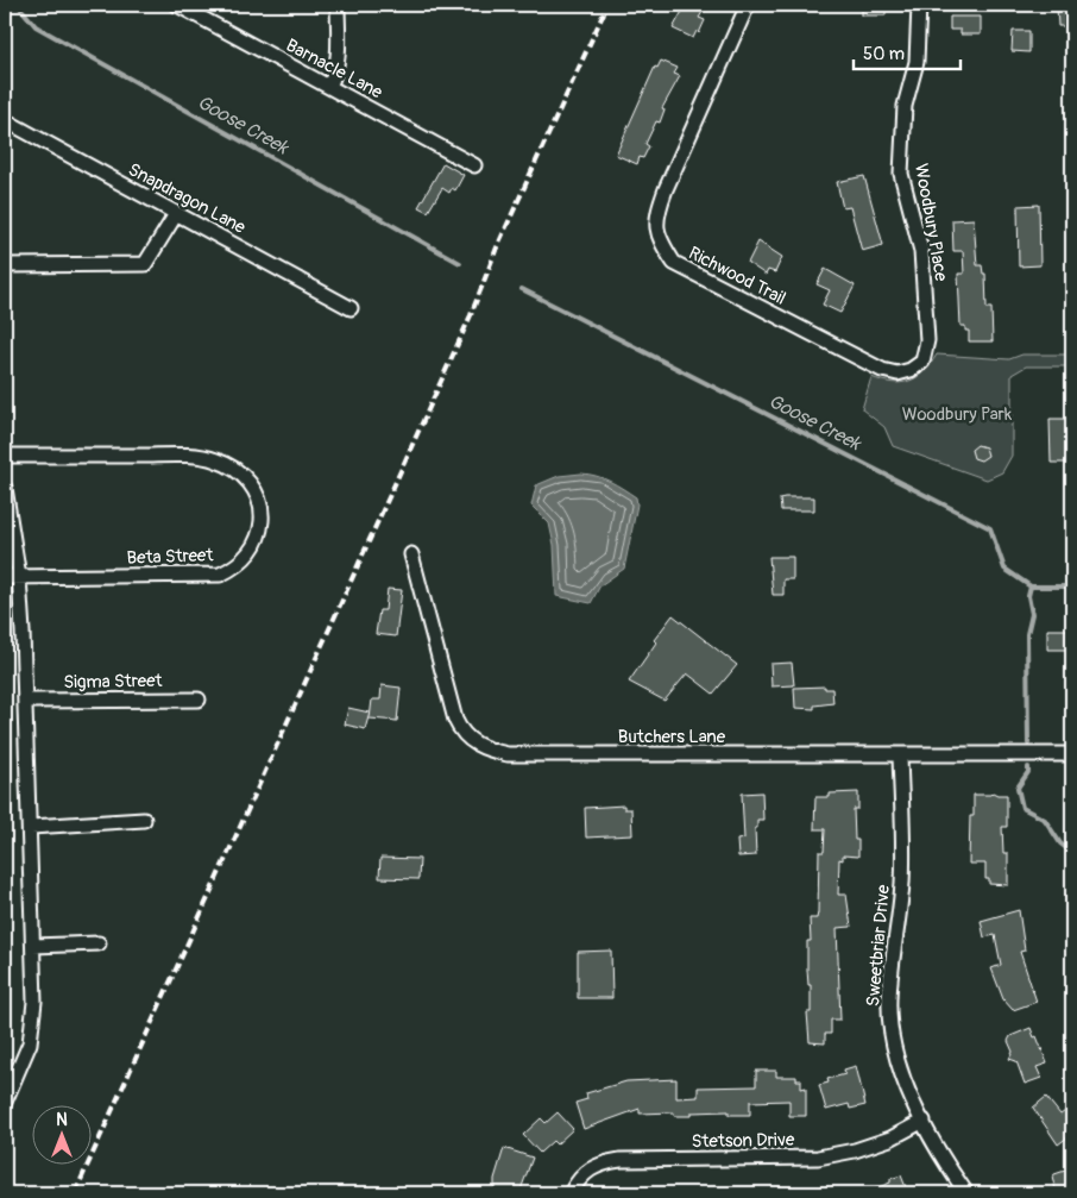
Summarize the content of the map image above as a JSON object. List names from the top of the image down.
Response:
{
  "streets": {
    "street": [
      "Barnacle Lane",
      "Snapdragon Lane",
      "Woodbury Place",
      "Richwood Trail",
      "Beta Street",
      "Sigma Street",
      "Butchers Lane",
      "Sweetbriar Drive",
      "Stetson Drive"
    ]
  },
  "crossings": [
    ["Woodbury Place", "Richwood Trail"],
    ["Butchers Lane", "Sweetbriar Drive"],
    ["Sweetbriar Drive", "Stetson Drive"]
  ],
  "water": ["Goose Creek"],
  "parks": ["Woodbury Park"],
  "scale_bar": "50 m",
  "north": "top"
}
